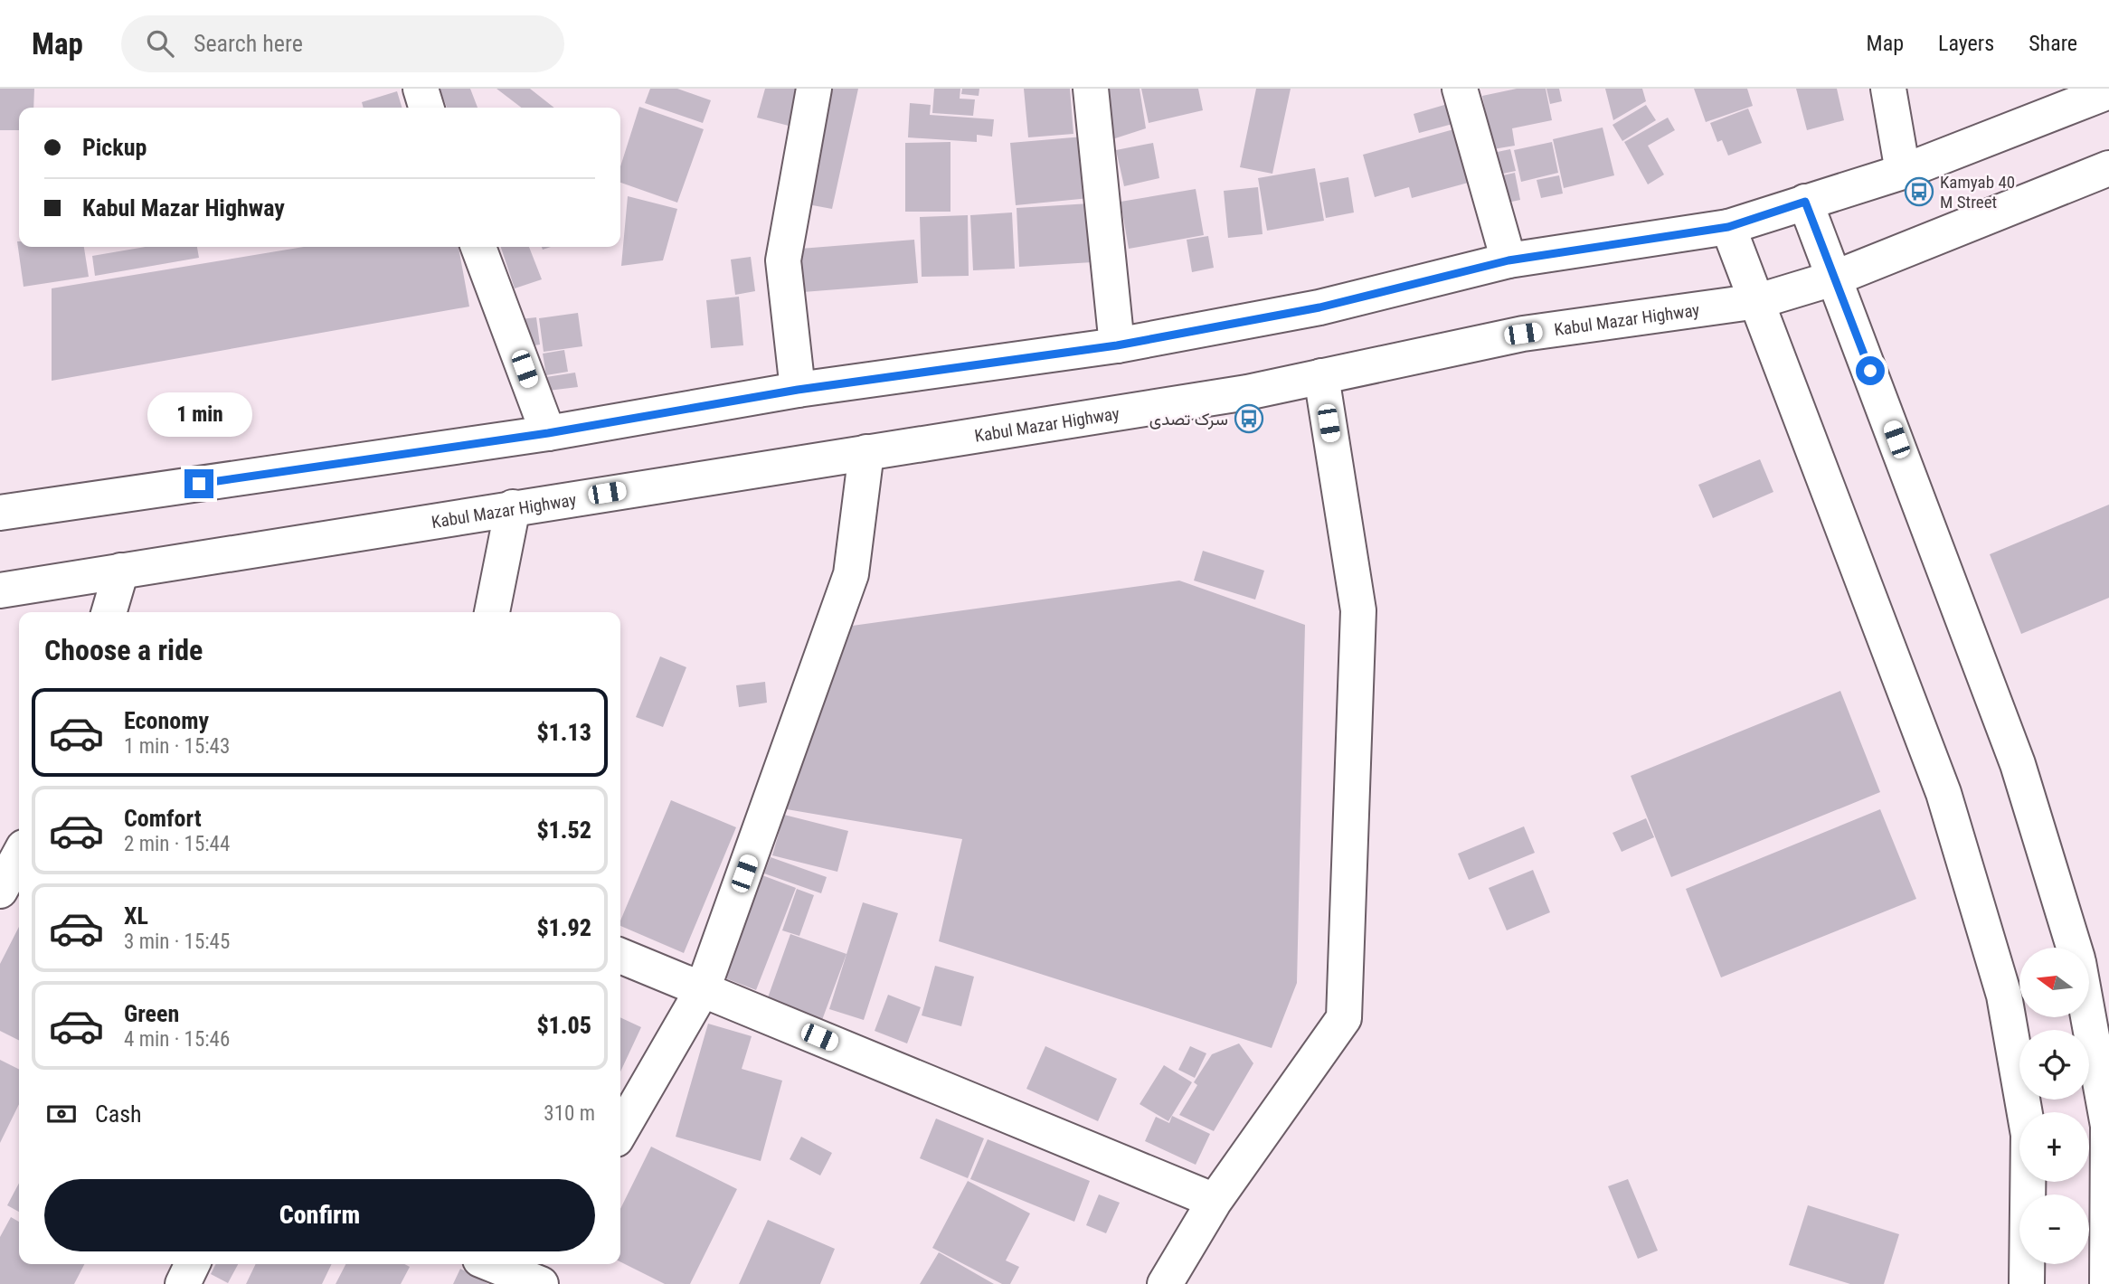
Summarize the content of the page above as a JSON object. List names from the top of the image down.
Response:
{
  "streets": {
    "main road": ["Kabul Mazar Highway"]
  },
  "places": {
    "bus stop": ["Kamyab 40 M Street", "سرک تصدی"]
  },
  "north": "left",
  "page": {
    "header": "Map",
    "search": "Search here",
    "nav": ["Map", "Layers", "Share"],
    "banner": ["Pickup", "Kabul Mazar Highway"],
    "bubble": "1 min",
    "heading": "Choose a ride",
    "list": [
      {
        "name": "Economy",
        "note": "1 min · 15:43",
        "value": "$1.13"
      },
      {
        "name": "Comfort",
        "note": "2 min · 15:44",
        "value": "$1.52"
      },
      {
        "name": "XL",
        "note": "3 min · 15:45",
        "value": "$1.92"
      },
      {
        "name": "Green",
        "note": "4 min · 15:46",
        "value": "$1.05"
      }
    ],
    "map_buttons": ["+", "−"],
    "pay": ["Cash", "310 m"],
    "buttons": "Confirm"
  }
}
